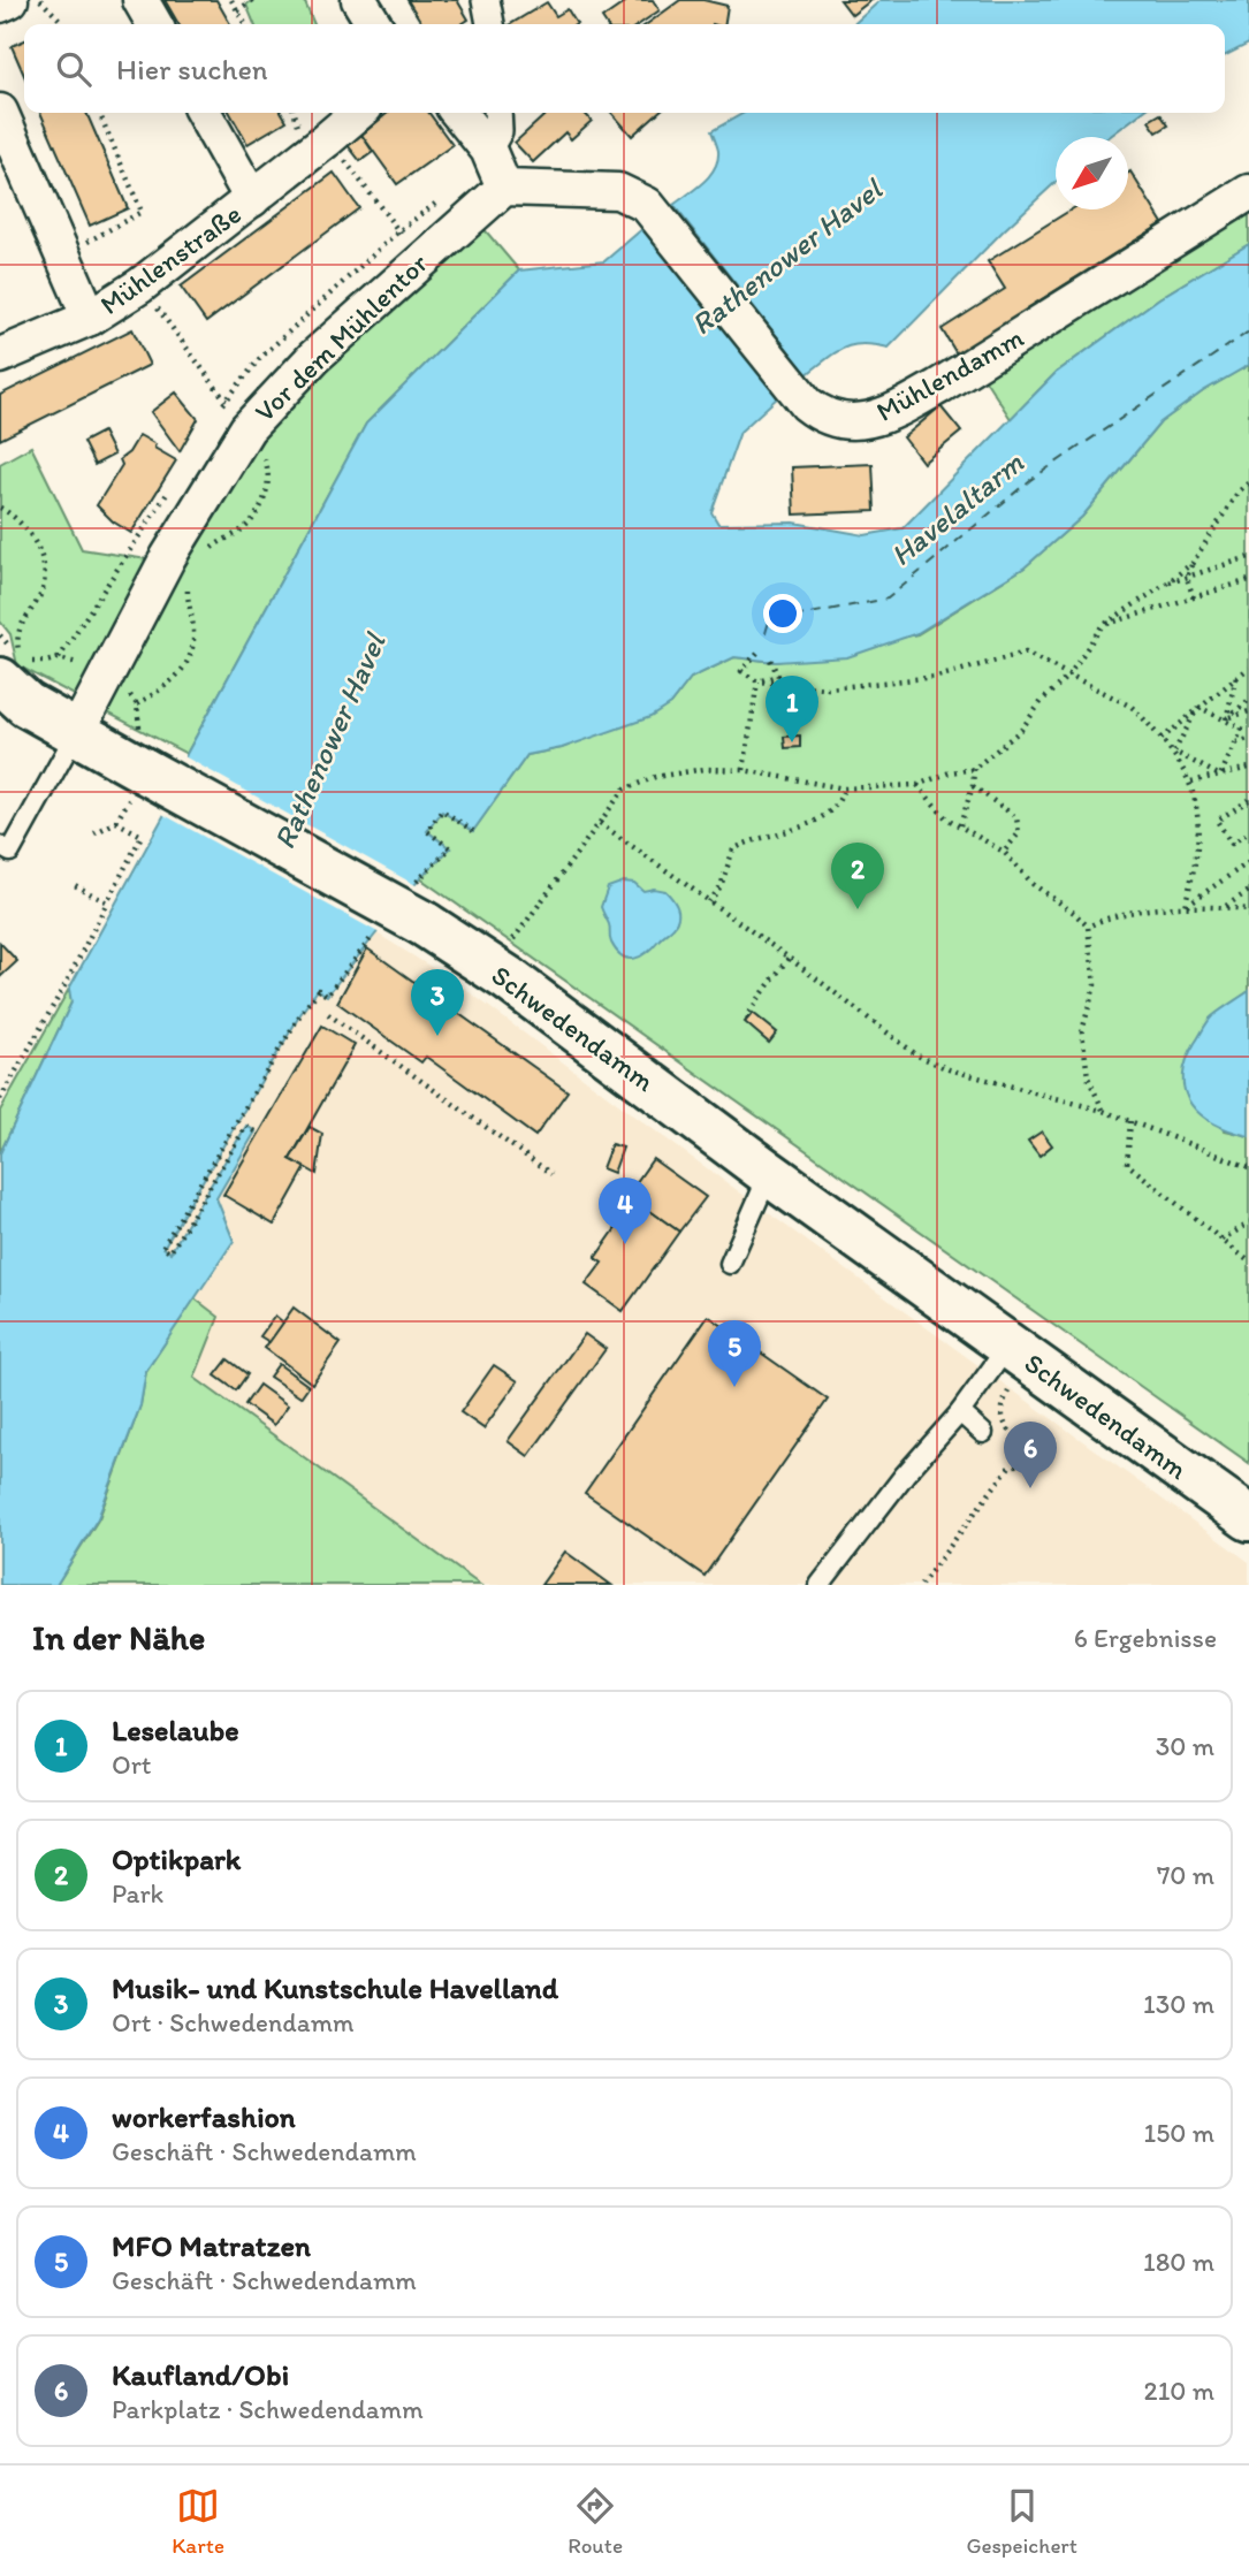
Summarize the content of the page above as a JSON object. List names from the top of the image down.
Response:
{
  "streets": {
    "main road": ["Schwedendamm"],
    "street": ["Mühlenstraße", "Vor dem Mühlentor", "Mühlendamm"]
  },
  "crossings": [
    ["Vor dem Mühlentor", "Mühlendamm"],
    ["Vor dem Mühlentor", "Schwedendamm"]
  ],
  "water": ["Rathenower Havel", "Havelaltarm"],
  "north": "bottom left",
  "page": {
    "search": "Hier suchen",
    "pins": [
      "1",
      "2",
      "3",
      "4",
      "5",
      "6"
    ],
    "heading": ["In der Nähe", "6 Ergebnisse"],
    "list": [
      {
        "mark": "1",
        "name": "Leselaube",
        "note": "Ort",
        "value": "30 m"
      },
      {
        "mark": "2",
        "name": "Optikpark",
        "note": "Park",
        "value": "70 m"
      },
      {
        "mark": "3",
        "name": "Musik- und Kunstschule Havelland",
        "note": "Ort · Schwedendamm",
        "value": "130 m"
      },
      {
        "mark": "4",
        "name": "workerfashion",
        "note": "Geschäft · Schwedendamm",
        "value": "150 m"
      },
      {
        "mark": "5",
        "name": "MFO Matratzen",
        "note": "Geschäft · Schwedendamm",
        "value": "180 m"
      },
      {
        "mark": "6",
        "name": "Kaufland/Obi",
        "note": "Parkplatz · Schwedendamm",
        "value": "210 m"
      }
    ],
    "nav": ["Karte", "Route", "Gespeichert"]
  }
}
